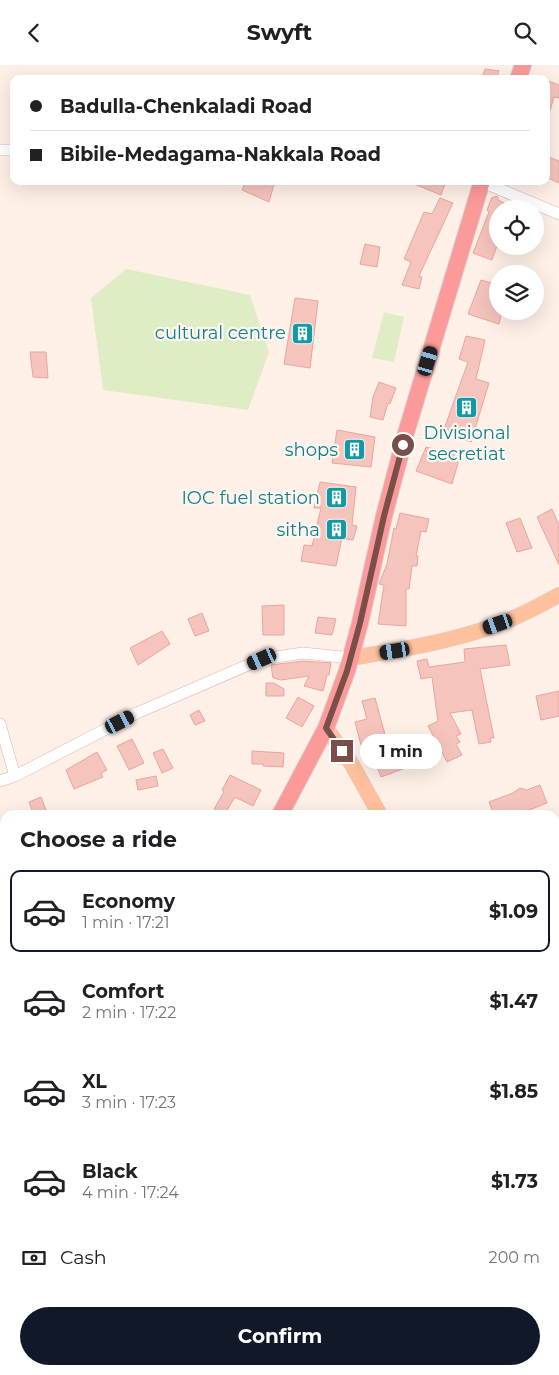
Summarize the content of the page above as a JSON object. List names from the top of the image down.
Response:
{
  "places": {
    "building": [
      "cultural centre",
      "Divisional secretiat",
      "shops",
      "IOC fuel station",
      "sitha"
    ]
  },
  "page": {
    "header": "Swyft",
    "banner": ["Badulla-Chenkaladi Road", "Bibile-Medagama-Nakkala Road"],
    "bubble": "1 min",
    "heading": "Choose a ride",
    "list": [
      {
        "name": "Economy",
        "note": "1 min · 17:21",
        "value": "$1.09"
      },
      {
        "name": "Comfort",
        "note": "2 min · 17:22",
        "value": "$1.47"
      },
      {
        "name": "XL",
        "note": "3 min · 17:23",
        "value": "$1.85"
      },
      {
        "name": "Black",
        "note": "4 min · 17:24",
        "value": "$1.73"
      }
    ],
    "pay": ["Cash", "200 m"],
    "buttons": "Confirm"
  }
}
